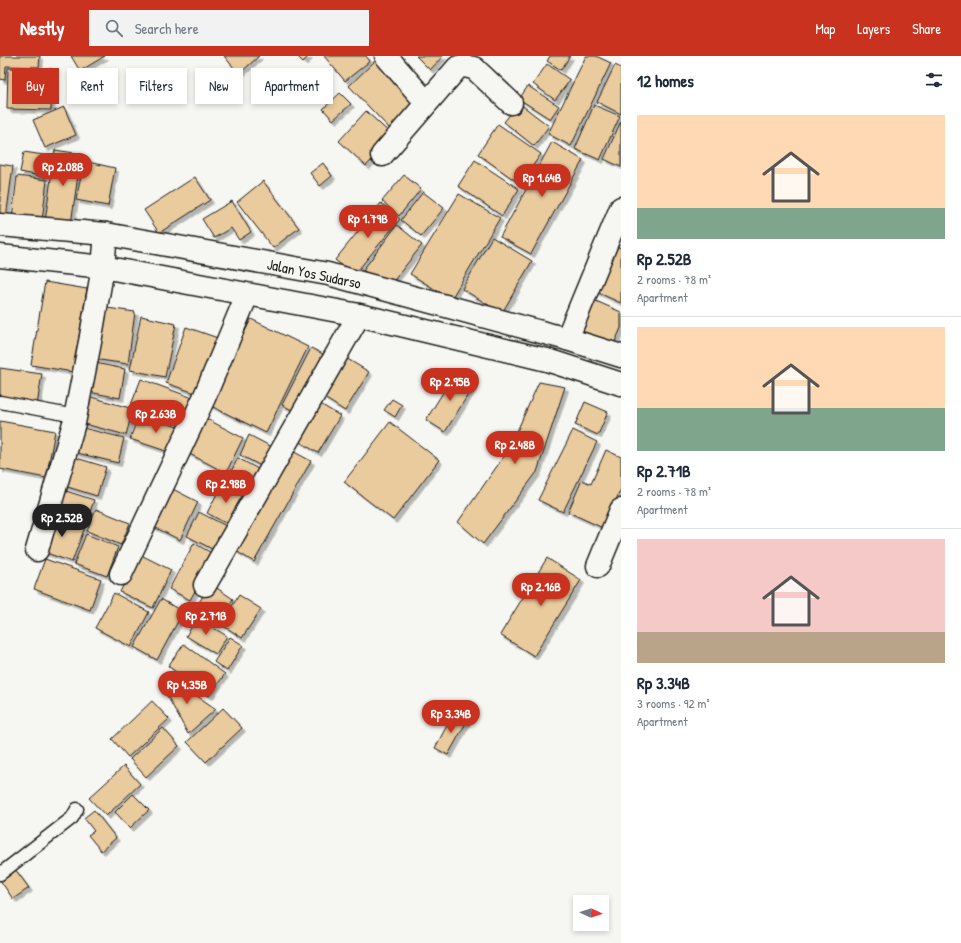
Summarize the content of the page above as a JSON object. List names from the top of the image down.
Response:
{
  "streets": {
    "street": ["Jalan Yos Sudarso"]
  },
  "north": "right",
  "page": {
    "header": "Nestly",
    "search": "Search here",
    "nav": ["Map", "Layers", "Share"],
    "heading": "12 homes",
    "chip": [
      "Buy",
      "Rent",
      "Filters",
      "New",
      "Apartment"
    ],
    "list": [
      {
        "name": "Rp 2.52B",
        "note": "2 rooms · 78 m² · Apartment"
      },
      {
        "name": "Rp 2.71B",
        "note": "2 rooms · 78 m² · Apartment"
      },
      {
        "name": "Rp 3.34B",
        "note": "3 rooms · 92 m² · Apartment"
      }
    ],
    "price": [
      "Rp 2.08B",
      "Rp 1.64B",
      "Rp 1.79B",
      "Rp 2.95B",
      "Rp 2.63B",
      "Rp 2.48B",
      "Rp 2.98B",
      "Rp 2.52B",
      "Rp 2.16B",
      "Rp 2.71B",
      "Rp 4.35B",
      "Rp 3.34B"
    ]
  }
}
